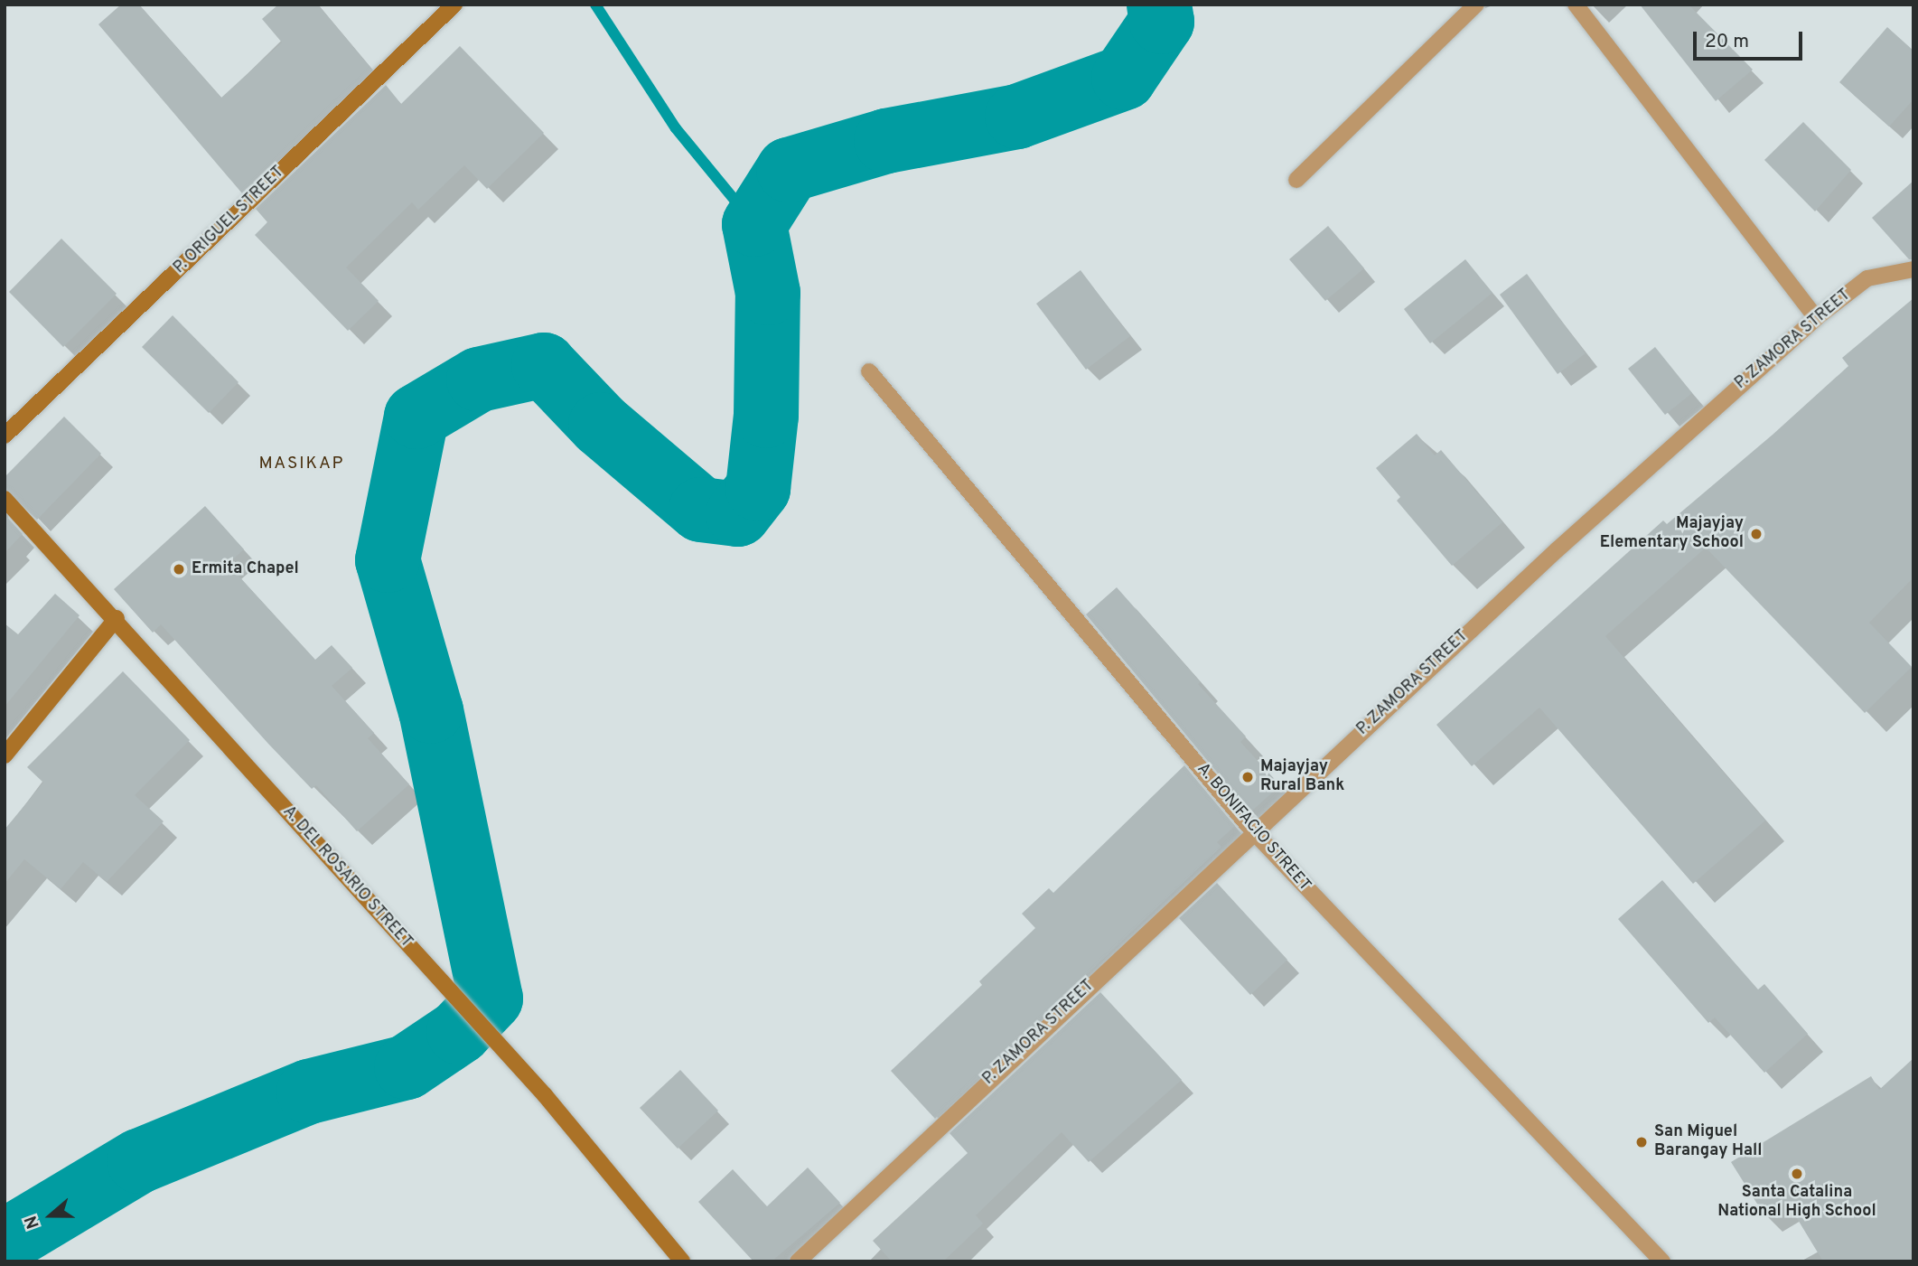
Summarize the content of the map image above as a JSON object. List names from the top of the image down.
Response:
{
  "streets": {
    "main road": ["P. ORIGUEL STREET", "A. DEL ROSARIO STREET"],
    "street": ["P. ZAMORA STREET", "A. BONIFACIO STREET"]
  },
  "crossings": [
    ["P. ZAMORA STREET", "A. BONIFACIO STREET"]
  ],
  "districts": ["MASIKAP"],
  "places": [
    "Majayjay Elementary School",
    "Ermita Chapel",
    "Majayjay Rural Bank",
    "San Miguel Barangay Hall",
    "Santa Catalina National High School"
  ],
  "scale_bar": "20 m",
  "north": "left"
}
